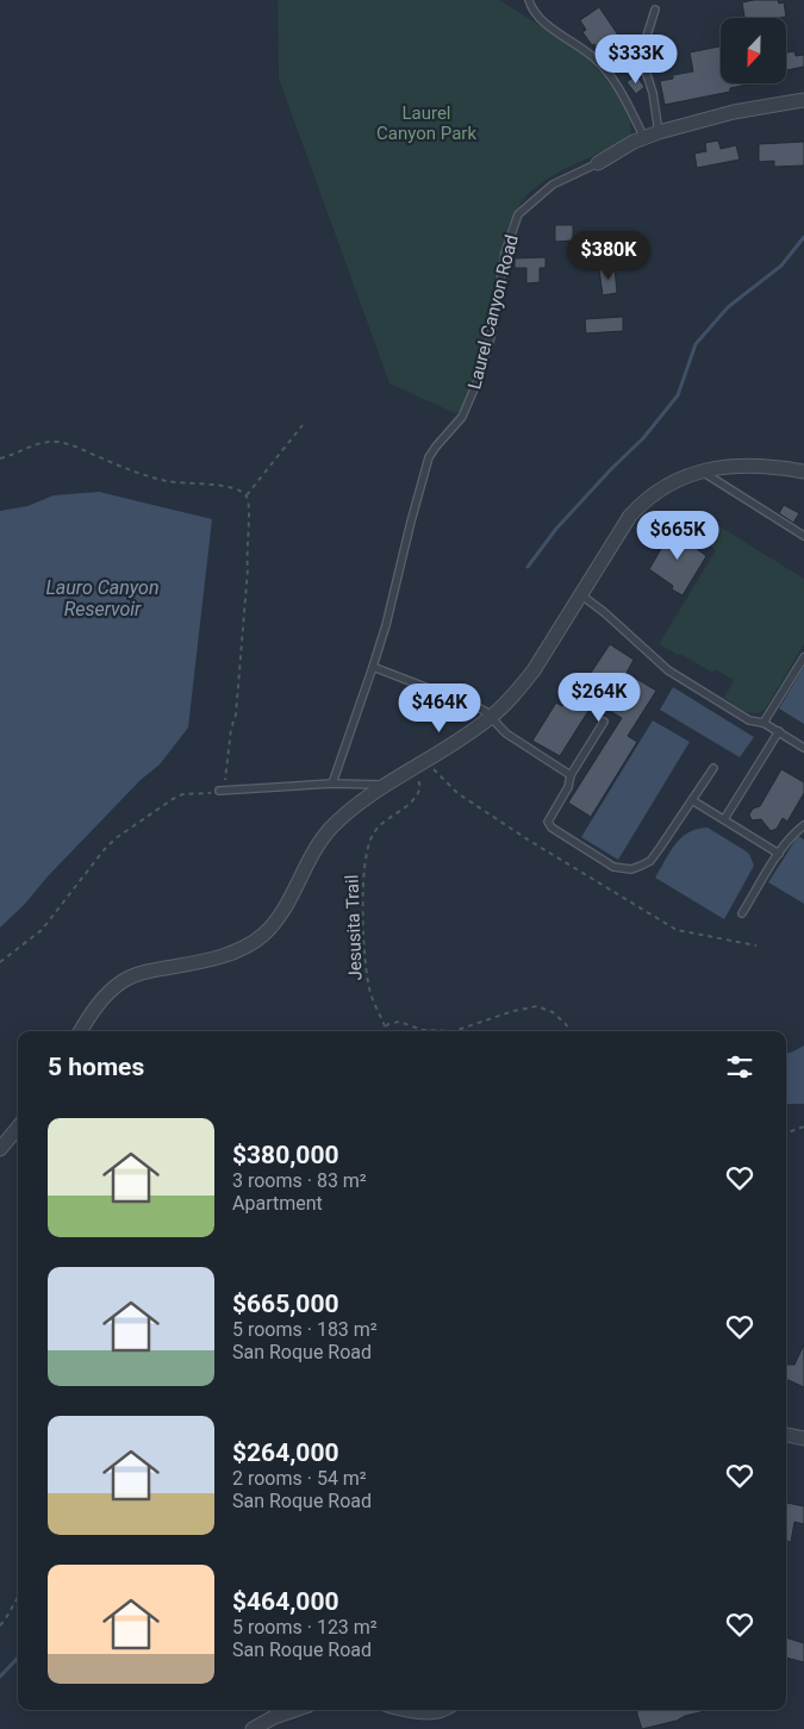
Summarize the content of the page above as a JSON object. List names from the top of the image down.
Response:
{
  "streets": {
    "street": ["Laurel Canyon Road"],
    "path": ["Jesusita Trail"]
  },
  "water": ["Lauro Canyon Reservoir"],
  "parks": ["Laurel Canyon Park"],
  "north": "bottom",
  "page": {
    "price": [
      "$333K",
      "$380K",
      "$665K",
      "$264K",
      "$464K"
    ],
    "heading": "5 homes",
    "list": [
      {
        "name": "$380,000",
        "note": "3 rooms · 83 m² · Apartment"
      },
      {
        "name": "$665,000",
        "note": "5 rooms · 183 m² · San Roque Road"
      },
      {
        "name": "$264,000",
        "note": "2 rooms · 54 m² · San Roque Road"
      },
      {
        "name": "$464,000",
        "note": "5 rooms · 123 m² · San Roque Road"
      }
    ]
  }
}
